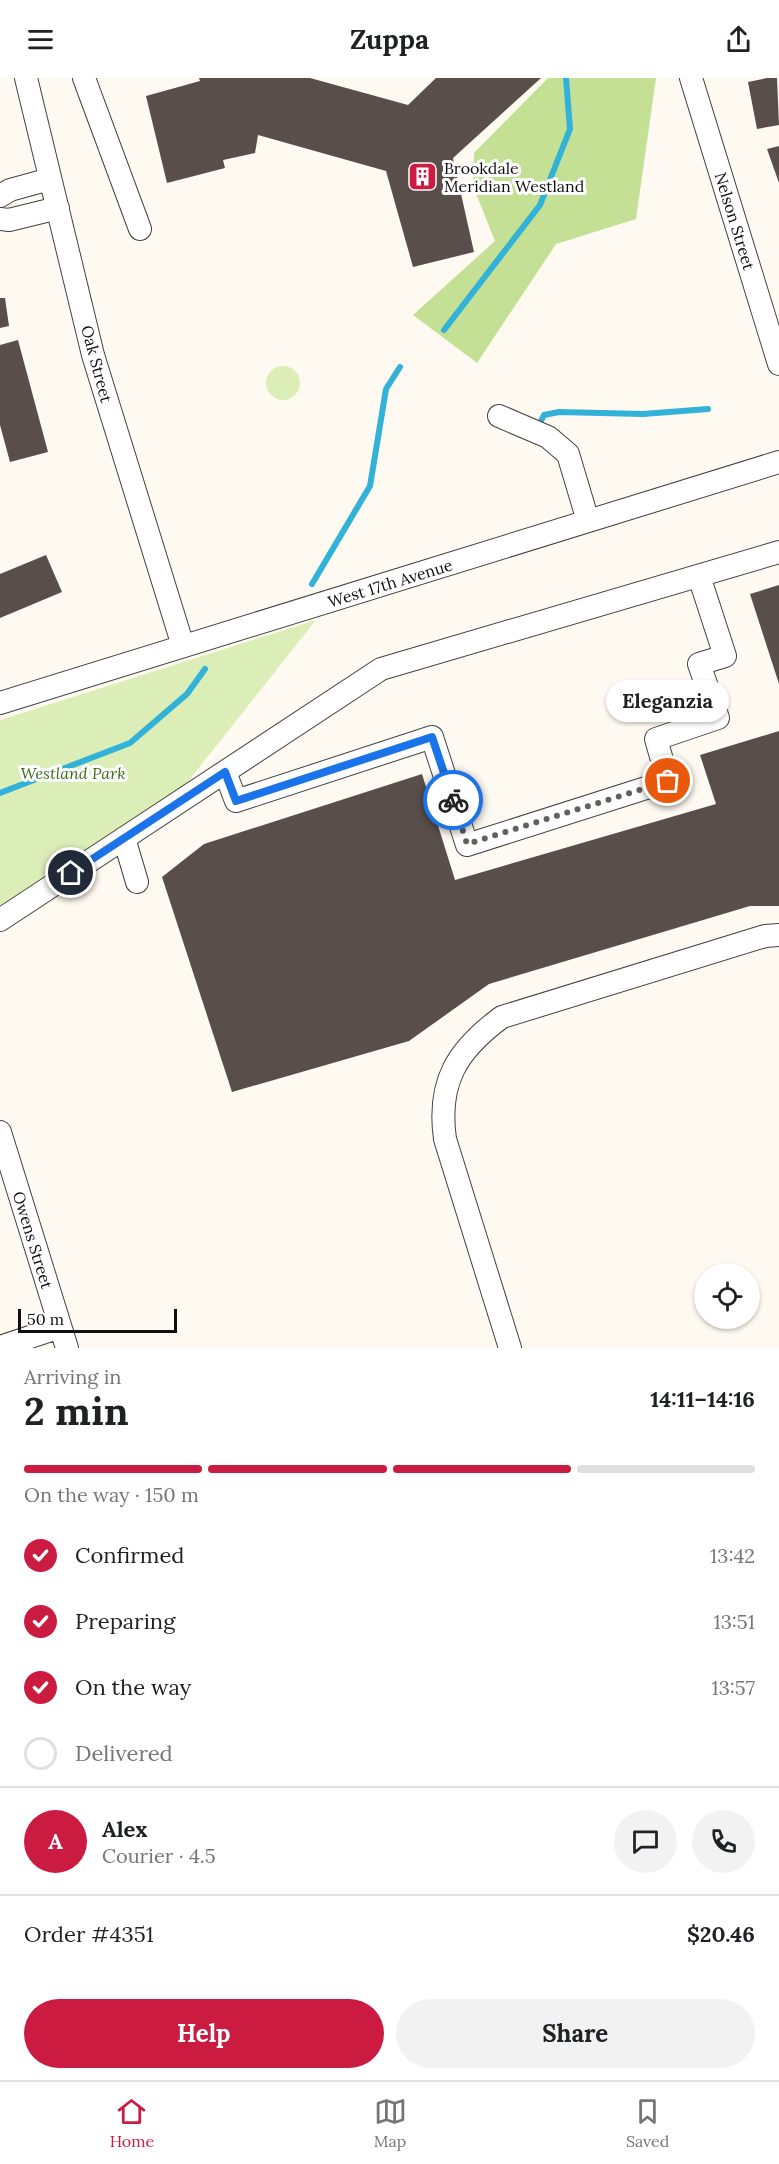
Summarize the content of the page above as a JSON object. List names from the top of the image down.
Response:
{
  "streets": {
    "street": [
      "Nelson Street",
      "Oak Street",
      "West 17th Avenue",
      "Owens Street"
    ]
  },
  "crossings": [
    ["Oak Street", "West 17th Avenue"]
  ],
  "parks": ["Westland Park"],
  "places": {
    "building": ["Brookdale Meridian Westland"],
    "other": ["Eleganzia"]
  },
  "scale_bar": "50 m",
  "page": {
    "header": "Zuppa",
    "bubble": "Eleganzia",
    "scale": "50 m",
    "heading": ["2 min", "Arriving in", "14:11–14:16"],
    "panel": [
      "Alex",
      "Courier · 4.5",
      "Order #4351",
      "$20.46"
    ],
    "bar": "On the way · 150 m",
    "list": [
      ["Confirmed", "13:42"],
      ["Preparing", "13:51"],
      ["On the way", "13:57"],
      "Delivered"
    ],
    "round": "A",
    "buttons": ["Help", "Share"],
    "tabs": ["Home", "Map", "Saved"]
  }
}
